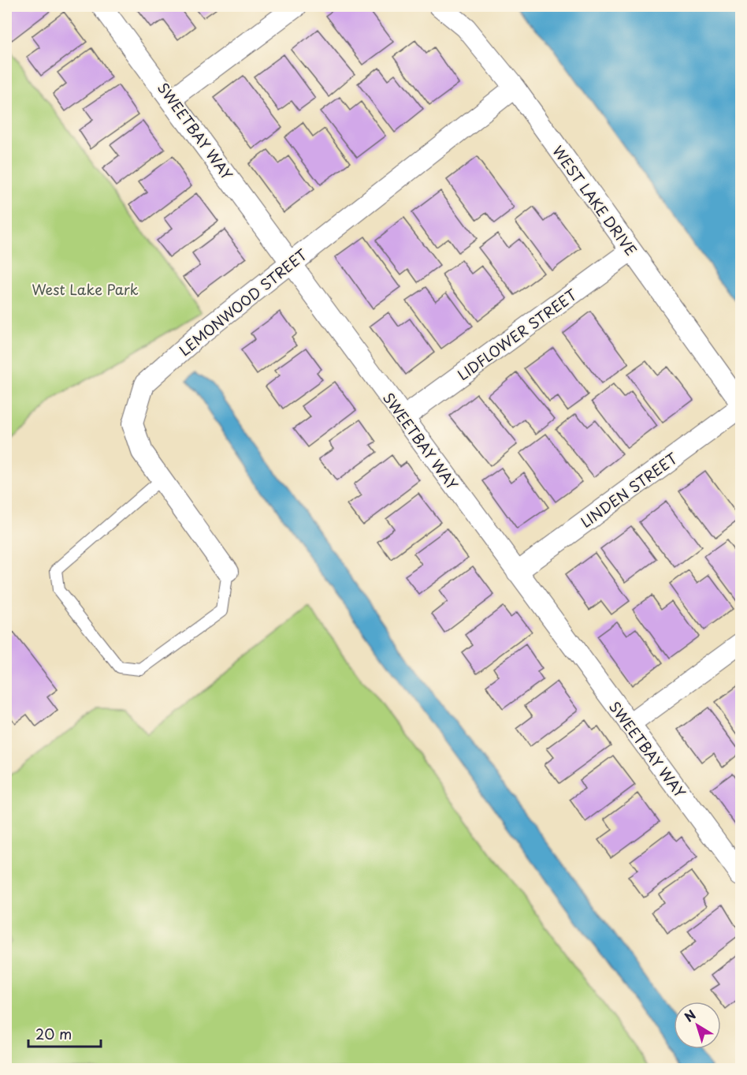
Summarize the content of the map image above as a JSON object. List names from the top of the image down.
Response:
{
  "streets": {
    "street": [
      "SWEETBAY WAY",
      "WEST LAKE DRIVE",
      "LEMONWOOD STREET",
      "LIDFLOWER STREET",
      "LINDEN STREET"
    ]
  },
  "crossings": [
    ["SWEETBAY WAY", "LEMONWOOD STREET"],
    ["SWEETBAY WAY", "LIDFLOWER STREET"],
    ["SWEETBAY WAY", "LINDEN STREET"],
    ["WEST LAKE DRIVE", "LEMONWOOD STREET"],
    ["WEST LAKE DRIVE", "LIDFLOWER STREET"]
  ],
  "parks": ["West Lake Park"],
  "scale_bar": "20 m",
  "north": "top left"
}
